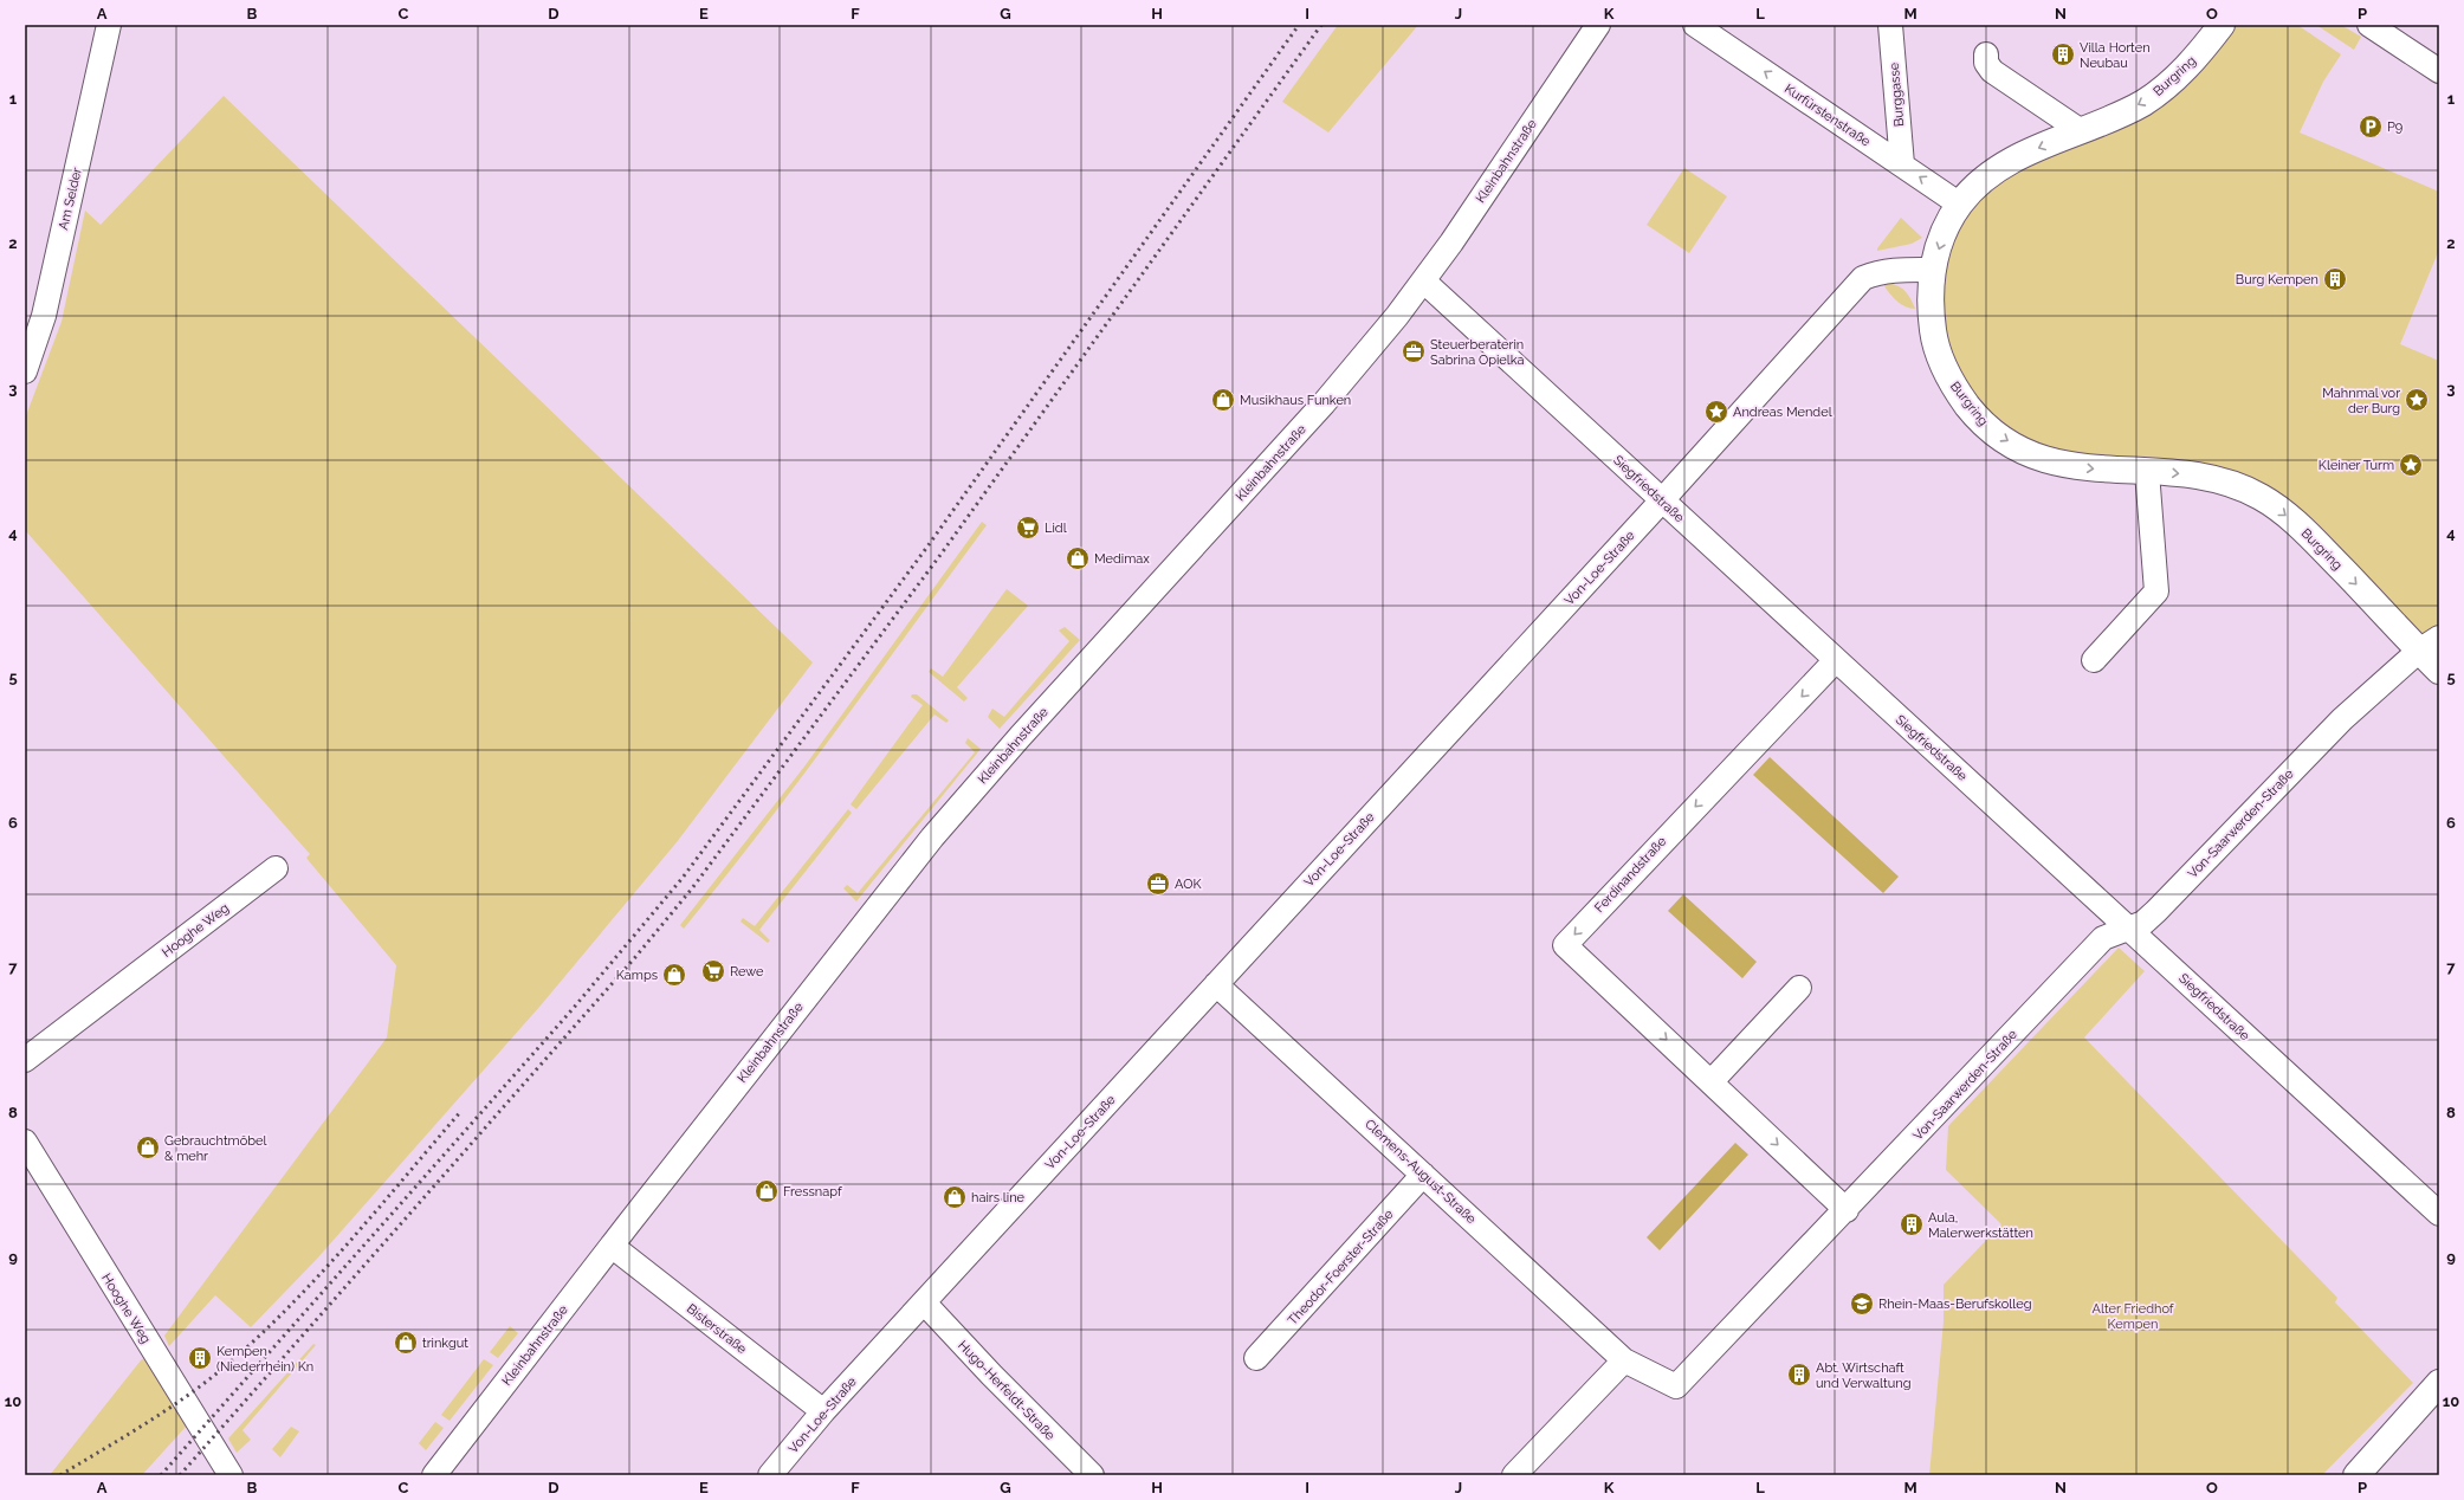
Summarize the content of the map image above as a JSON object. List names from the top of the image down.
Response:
{
  "streets": {
    "main road": ["Burgring"],
    "street": [
      "Burggasse",
      "Kurfürstenstraße",
      "Kleinbahnstraße",
      "Am Selder",
      "Siegfriedstraße",
      "Von-Loe-Straße",
      "Von-Saarwerden-Straße",
      "Ferdinandstraße",
      "Hooghe Weg",
      "Clemens-August-Straße",
      "Theodor-Foerster-Straße",
      "Bisterstraße",
      "Hugo-Herfeldt-Straße"
    ]
  },
  "crossings": [
    ["Burgring", "Kurfürstenstraße"],
    ["Burgring", "Von-Loe-Straße"],
    ["Burgring", "Von-Saarwerden-Straße"],
    ["Burggasse", "Kurfürstenstraße"],
    ["Kleinbahnstraße", "Siegfriedstraße"],
    ["Kleinbahnstraße", "Bisterstraße"],
    ["Siegfriedstraße", "Von-Loe-Straße"],
    ["Siegfriedstraße", "Von-Saarwerden-Straße"],
    ["Siegfriedstraße", "Ferdinandstraße"],
    ["Von-Loe-Straße", "Clemens-August-Straße"],
    ["Von-Loe-Straße", "Bisterstraße"],
    ["Von-Loe-Straße", "Hugo-Herfeldt-Straße"],
    ["Von-Saarwerden-Straße", "Ferdinandstraße"],
    ["Von-Saarwerden-Straße", "Clemens-August-Straße"],
    ["Clemens-August-Straße", "Theodor-Foerster-Straße"]
  ],
  "one_way": ["Kurfürstenstraße"],
  "parks": ["Alter Friedhof Kempen"],
  "places": {
    "building": [
      "Villa Horten Neubau",
      "Burg Kempen",
      "Aula, Malerwerkstätten",
      "Kempen (Niederrhein) Kn",
      "Abt. Wirtschaft und Verwaltung"
    ],
    "parking": ["P9"],
    "office": ["Steuerberaterin Sabrina Opielka", "AOK"],
    "shop": [
      "Musikhaus Funken",
      "Medimax",
      "Kamps",
      "Gebrauchtmöbel & mehr",
      "Fressnapf",
      "hairs line",
      "trinkgut"
    ],
    "place": ["Mahnmal vor der Burg", "Andreas Mendel", "Kleiner Turm"],
    "supermarket": ["Lidl", "Rewe"],
    "school or university": ["Rhein-Maas-Berufskolleg"]
  },
  "grid": {
    "columns": [
      "A",
      "B",
      "C",
      "D",
      "E",
      "F",
      "G",
      "H",
      "I",
      "J",
      "K",
      "L",
      "M",
      "N",
      "O",
      "P"
    ],
    "rows": [
      "1",
      "2",
      "3",
      "4",
      "5",
      "6",
      "7",
      "8",
      "9",
      "10"
    ]
  }
}
